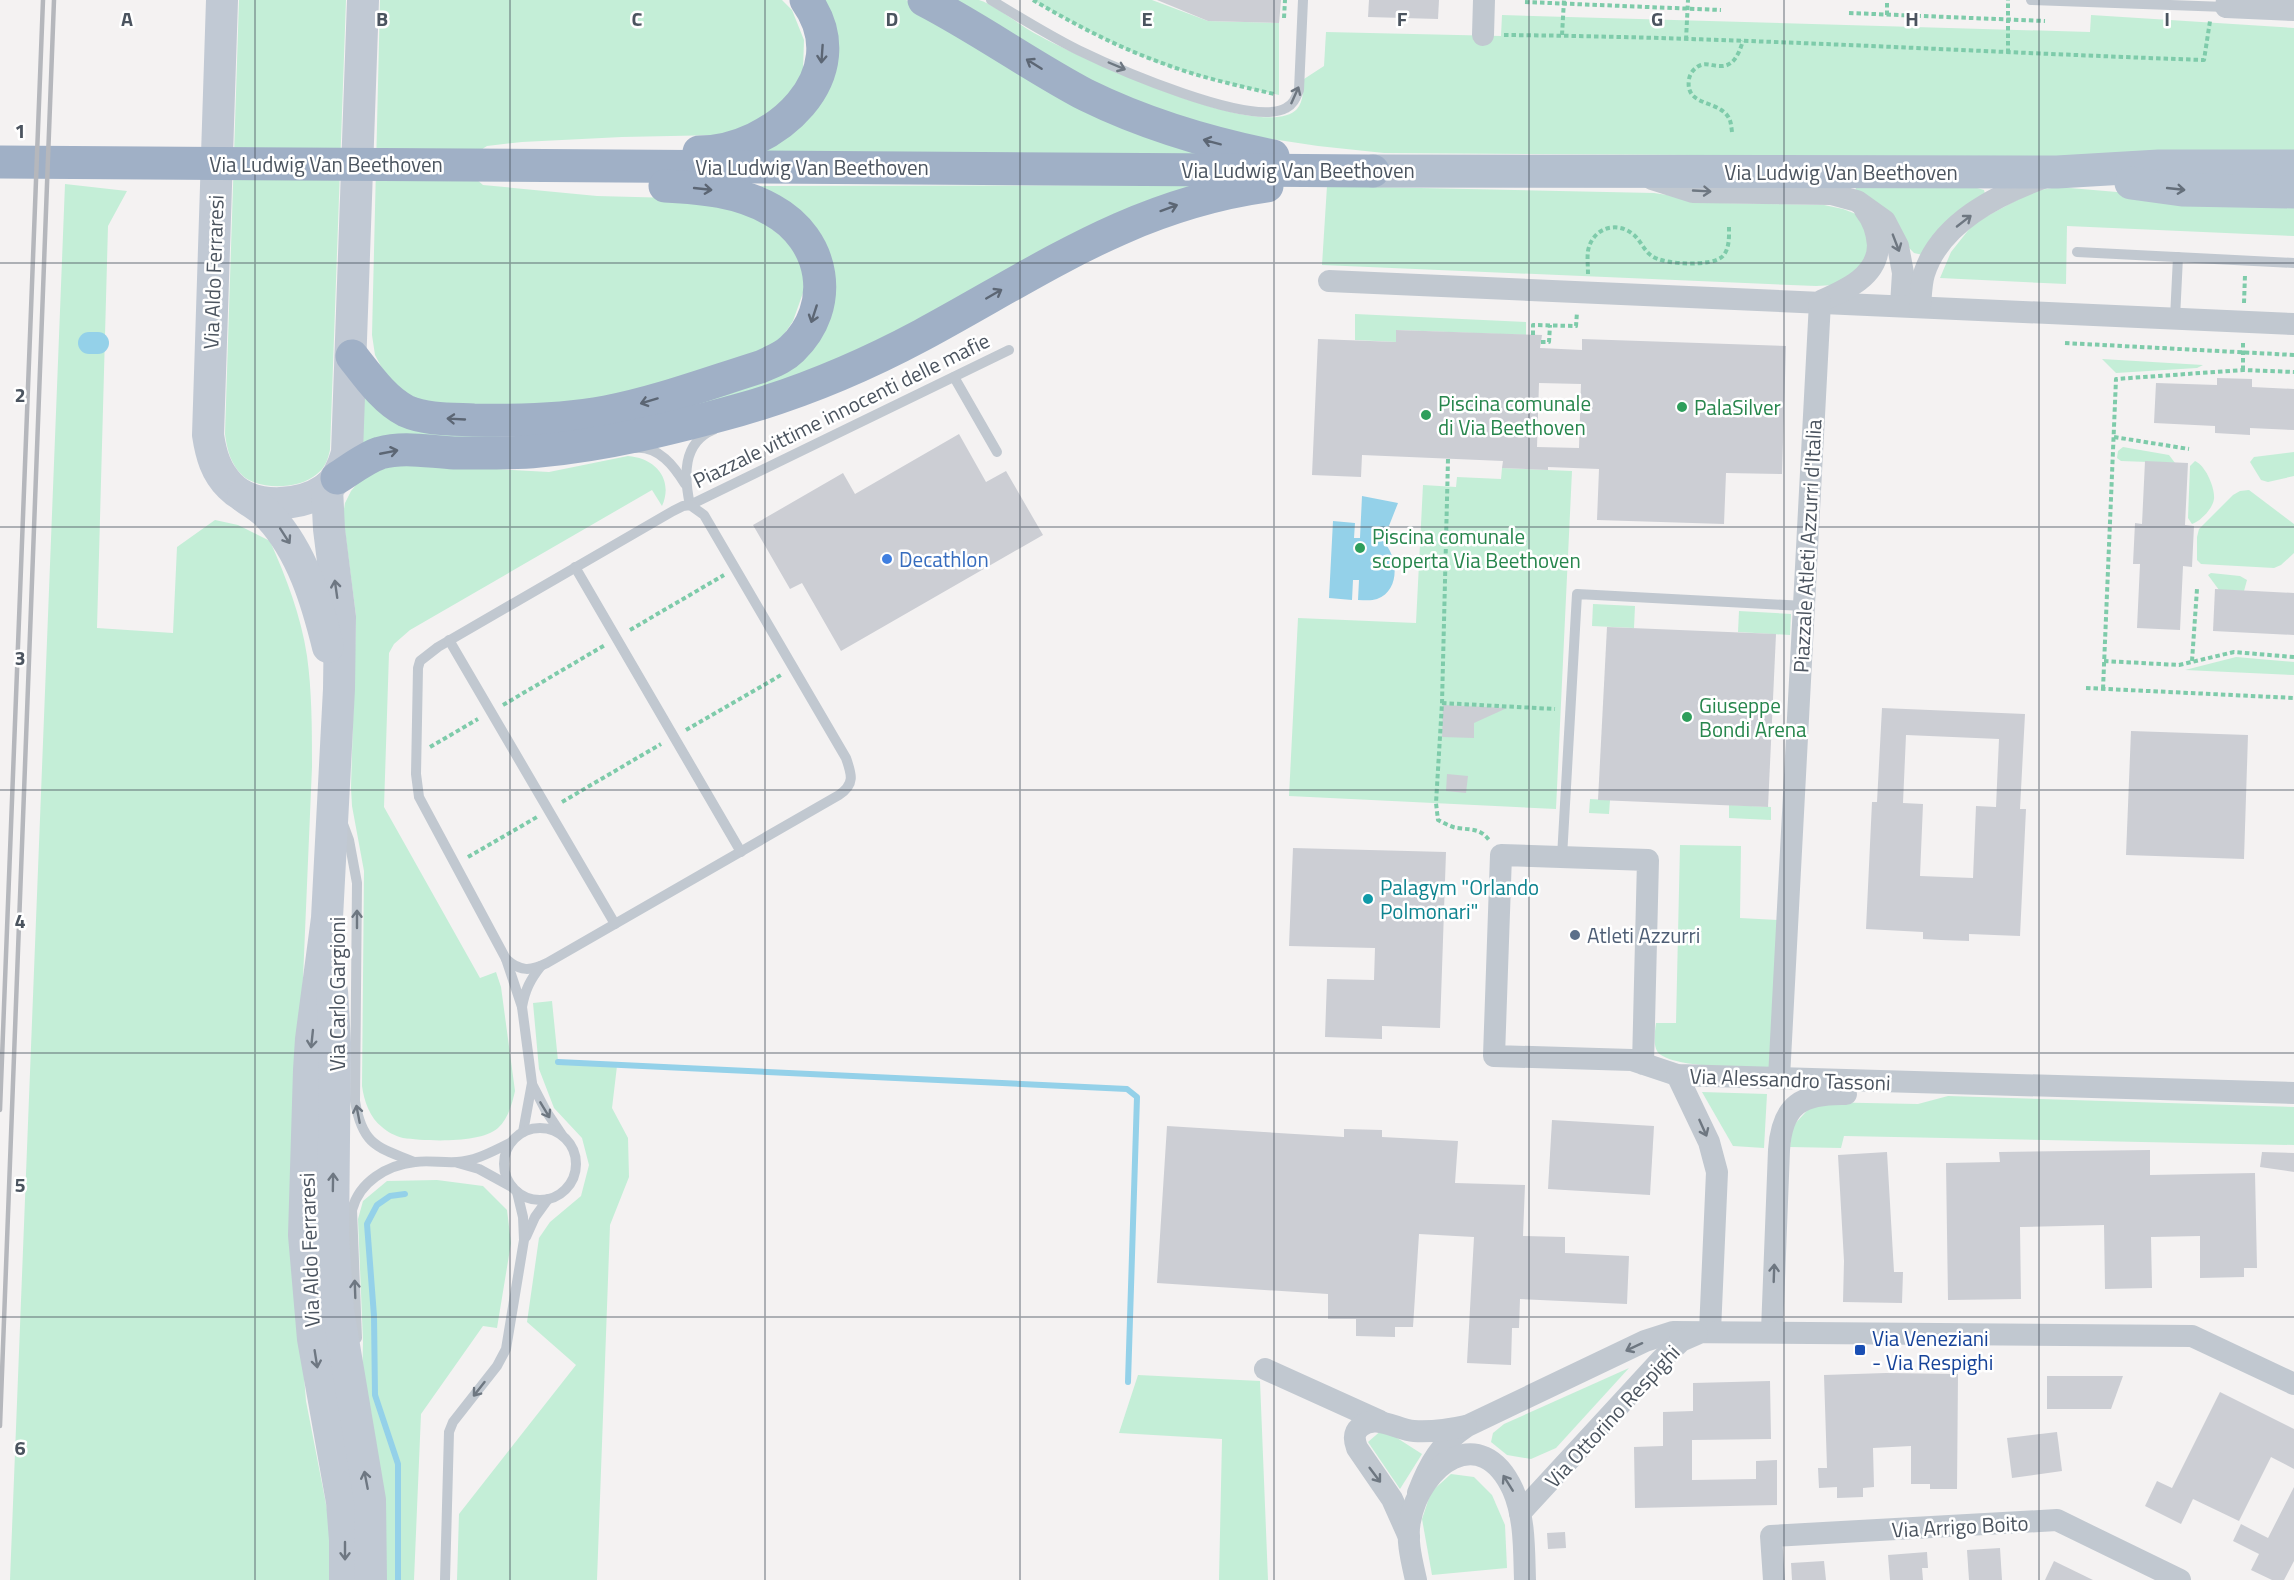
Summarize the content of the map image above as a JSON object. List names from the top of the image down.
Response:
{
  "streets": {
    "highway": ["Via Ludwig Van Beethoven"],
    "main road": ["Via Aldo Ferraresi"],
    "street": [
      "Piazzale Atleti Azzurri d'Italia",
      "Via Alessandro Tassoni",
      "Via Ottorino Respighi",
      "Via Arrigo Boito"
    ],
    "lane": ["Piazzale vittime innocenti delle mafie", "Via Carlo Gargioni"]
  },
  "crossings": [
    ["Via Ludwig Van Beethoven", "Piazzale Atleti Azzurri d'Italia"],
    ["Via Aldo Ferraresi", "Via Carlo Gargioni"],
    ["Piazzale Atleti Azzurri d'Italia", "Via Alessandro Tassoni"],
    ["Via Alessandro Tassoni", "Via Ottorino Respighi"]
  ],
  "one_way": ["Via Carlo Gargioni"],
  "places": {
    "other": [
      "PalaSilver",
      "Piscina comunale di Via Beethoven",
      "Piscina comunale scoperta Via Beethoven",
      "Decathlon",
      "Giuseppe Bondi Arena",
      "Palagym \"Orlando Polmonari\"",
      "Atleti Azzurri"
    ],
    "transit": ["Via Veneziani - Via Respighi"]
  },
  "grid": {
    "columns": [
      "A",
      "B",
      "C",
      "D",
      "E",
      "F",
      "G",
      "H",
      "I"
    ],
    "rows": [
      "1",
      "2",
      "3",
      "4",
      "5",
      "6"
    ]
  }
}
